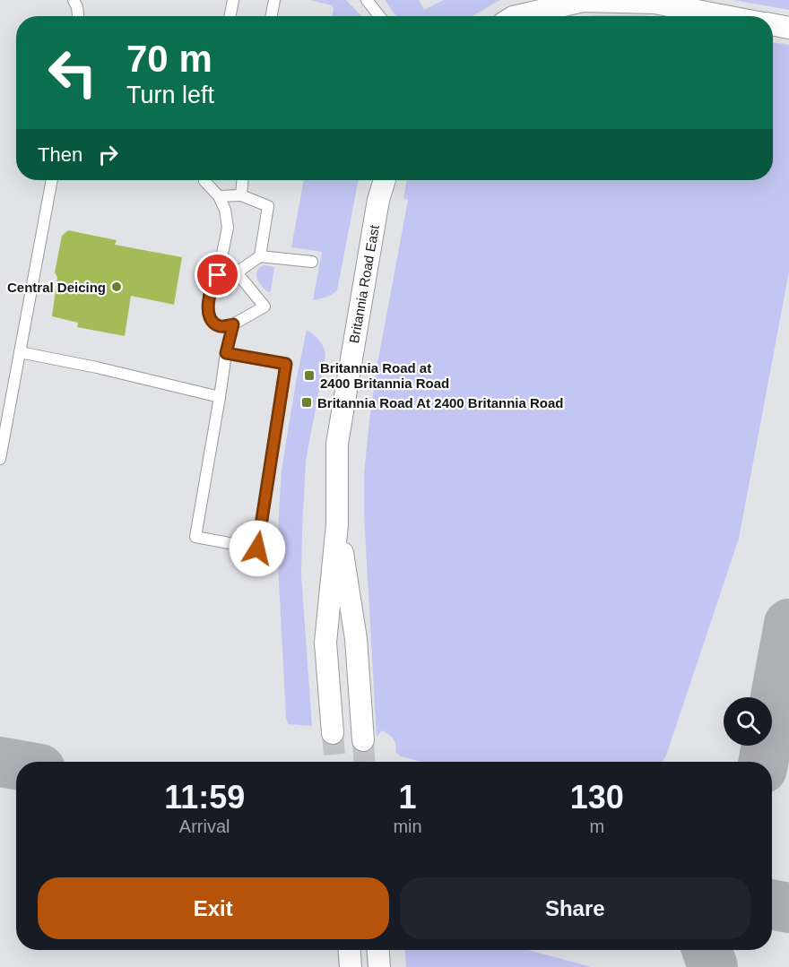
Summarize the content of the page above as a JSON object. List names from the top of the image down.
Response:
{
  "streets": {
    "street": ["Britannia Road East"]
  },
  "places": {
    "other": ["Central Deicing"],
    "transit": ["Britannia Road at 2400 Britannia Road", "Britannia Road At 2400 Britannia Road"]
  },
  "page": {
    "turn": ["70 m", "Turn left"],
    "then": "Then",
    "eta": [
      "11:59",
      "Arrival",
      "1",
      "min",
      "130",
      "m"
    ],
    "buttons": ["Exit", "Share"]
  }
}
